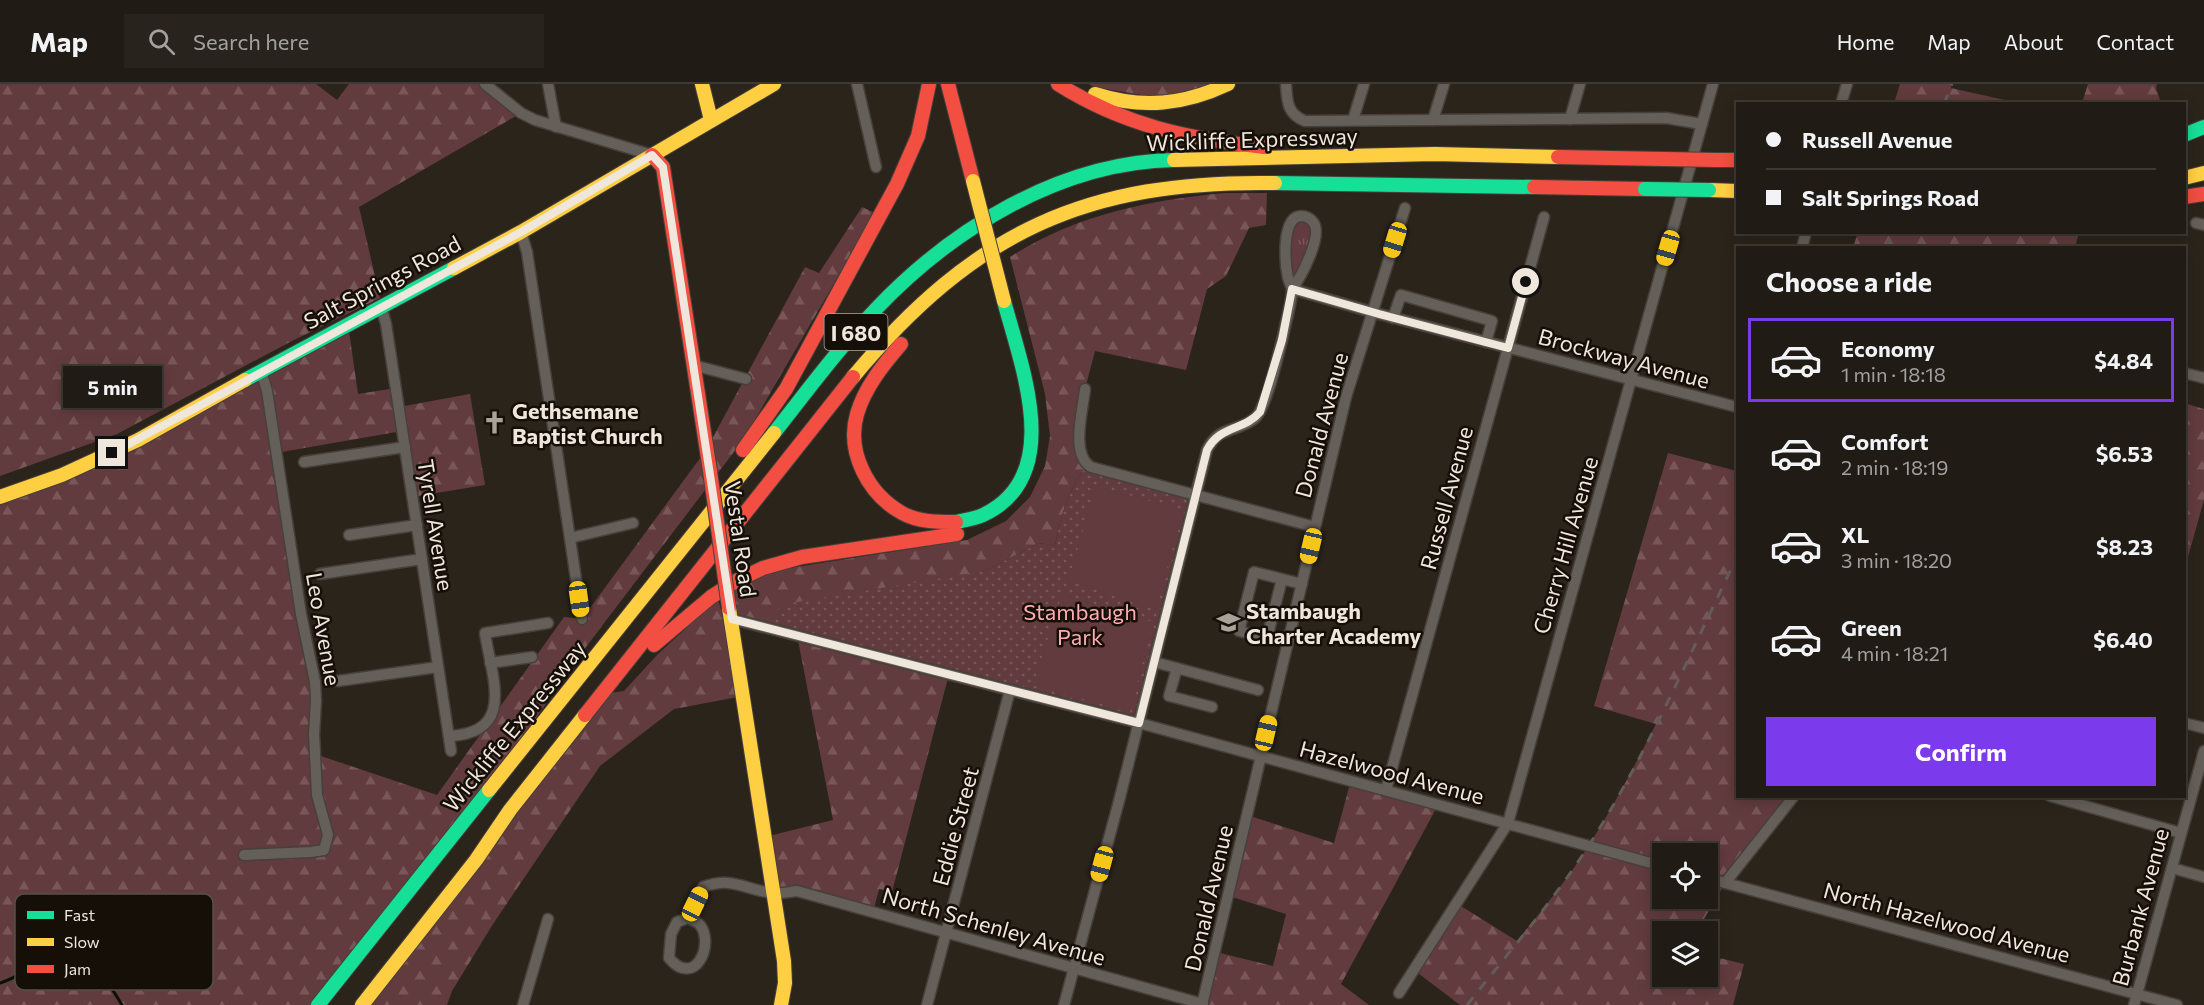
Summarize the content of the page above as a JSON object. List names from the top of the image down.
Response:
{
  "streets": {
    "main road": [
      "Wickliffe Expressway",
      "Salt Springs Road",
      "I 680",
      "Vestal Road"
    ],
    "street": [
      "Brockway Avenue",
      "Donald Avenue",
      "Russell Avenue",
      "Tyrell Avenue",
      "Cherry Hill Avenue",
      "Leo Avenue",
      "Hazelwood Avenue",
      "Eddie Street",
      "Burbank Avenue",
      "North Hazelwood Avenue",
      "North Schenley Avenue"
    ]
  },
  "crossings": [
    ["Salt Springs Road", "Tyrell Avenue"],
    ["Salt Springs Road", "Vestal Road"],
    ["Salt Springs Road", "Leo Avenue"],
    ["Brockway Avenue", "Donald Avenue"],
    ["Brockway Avenue", "Russell Avenue"],
    ["Brockway Avenue", "Cherry Hill Avenue"],
    ["Donald Avenue", "Hazelwood Avenue"],
    ["Donald Avenue", "North Schenley Avenue"],
    ["Russell Avenue", "Hazelwood Avenue"],
    ["Vestal Road", "Hazelwood Avenue"],
    ["Vestal Road", "North Schenley Avenue"],
    ["Cherry Hill Avenue", "Hazelwood Avenue"],
    ["Hazelwood Avenue", "Eddie Street"],
    ["Eddie Street", "North Schenley Avenue"],
    ["Burbank Avenue", "North Hazelwood Avenue"]
  ],
  "parks": ["Stambaugh Park"],
  "places": {
    "church": ["Gethsemane Baptist Church"],
    "school or university": ["Stambaugh Charter Academy"]
  },
  "legend": ["Fast", "Slow", "Jam"],
  "page": {
    "header": "Map",
    "search": "Search here",
    "nav": [
      "Home",
      "Map",
      "About",
      "Contact"
    ],
    "banner": ["Russell Avenue", "Salt Springs Road"],
    "heading": "Choose a ride",
    "list": [
      {
        "name": "Economy",
        "note": "1 min · 18:18",
        "value": "$4.84"
      },
      {
        "name": "Comfort",
        "note": "2 min · 18:19",
        "value": "$6.53"
      },
      {
        "name": "XL",
        "note": "3 min · 18:20",
        "value": "$8.23"
      },
      {
        "name": "Green",
        "note": "4 min · 18:21",
        "value": "$6.40"
      }
    ],
    "bubble": "5 min",
    "buttons": "Confirm"
  }
}
